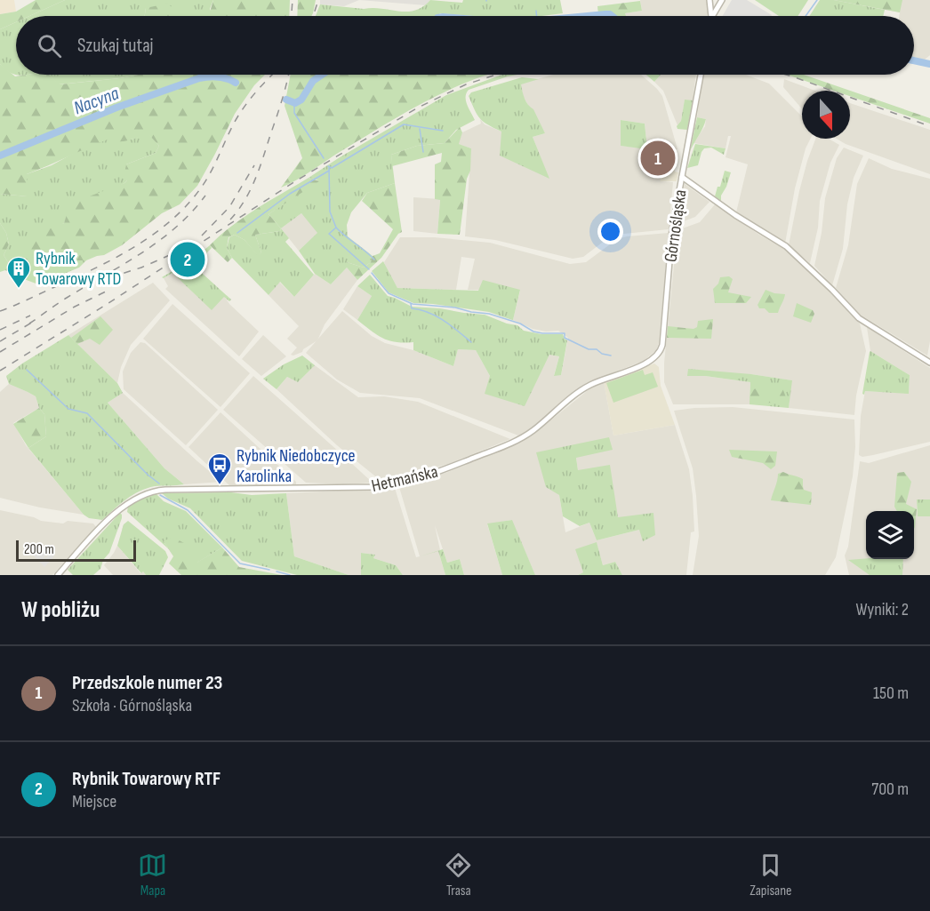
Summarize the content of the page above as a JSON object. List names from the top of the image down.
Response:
{
  "streets": {
    "street": ["Górnośląska", "Hetmańska"]
  },
  "crossings": [
    ["Górnośląska", "Hetmańska"]
  ],
  "water": ["Nacyna"],
  "places": {
    "building": ["Rybnik Towarowy RTD"],
    "bus stop": ["Rybnik Niedobczyce Karolinka"]
  },
  "scale_bar": "200 m",
  "north": "bottom",
  "page": {
    "search": "Szukaj tutaj",
    "pins": ["1", "2"],
    "scale": "200 m",
    "heading": ["W pobliżu", "Wyniki: 2"],
    "list": [
      {
        "mark": "1",
        "name": "Przedszkole numer 23",
        "note": "Szkoła · Górnośląska",
        "value": "150 m"
      },
      {
        "mark": "2",
        "name": "Rybnik Towarowy RTF",
        "note": "Miejsce",
        "value": "700 m"
      }
    ],
    "nav": ["Mapa", "Trasa", "Zapisane"]
  }
}
